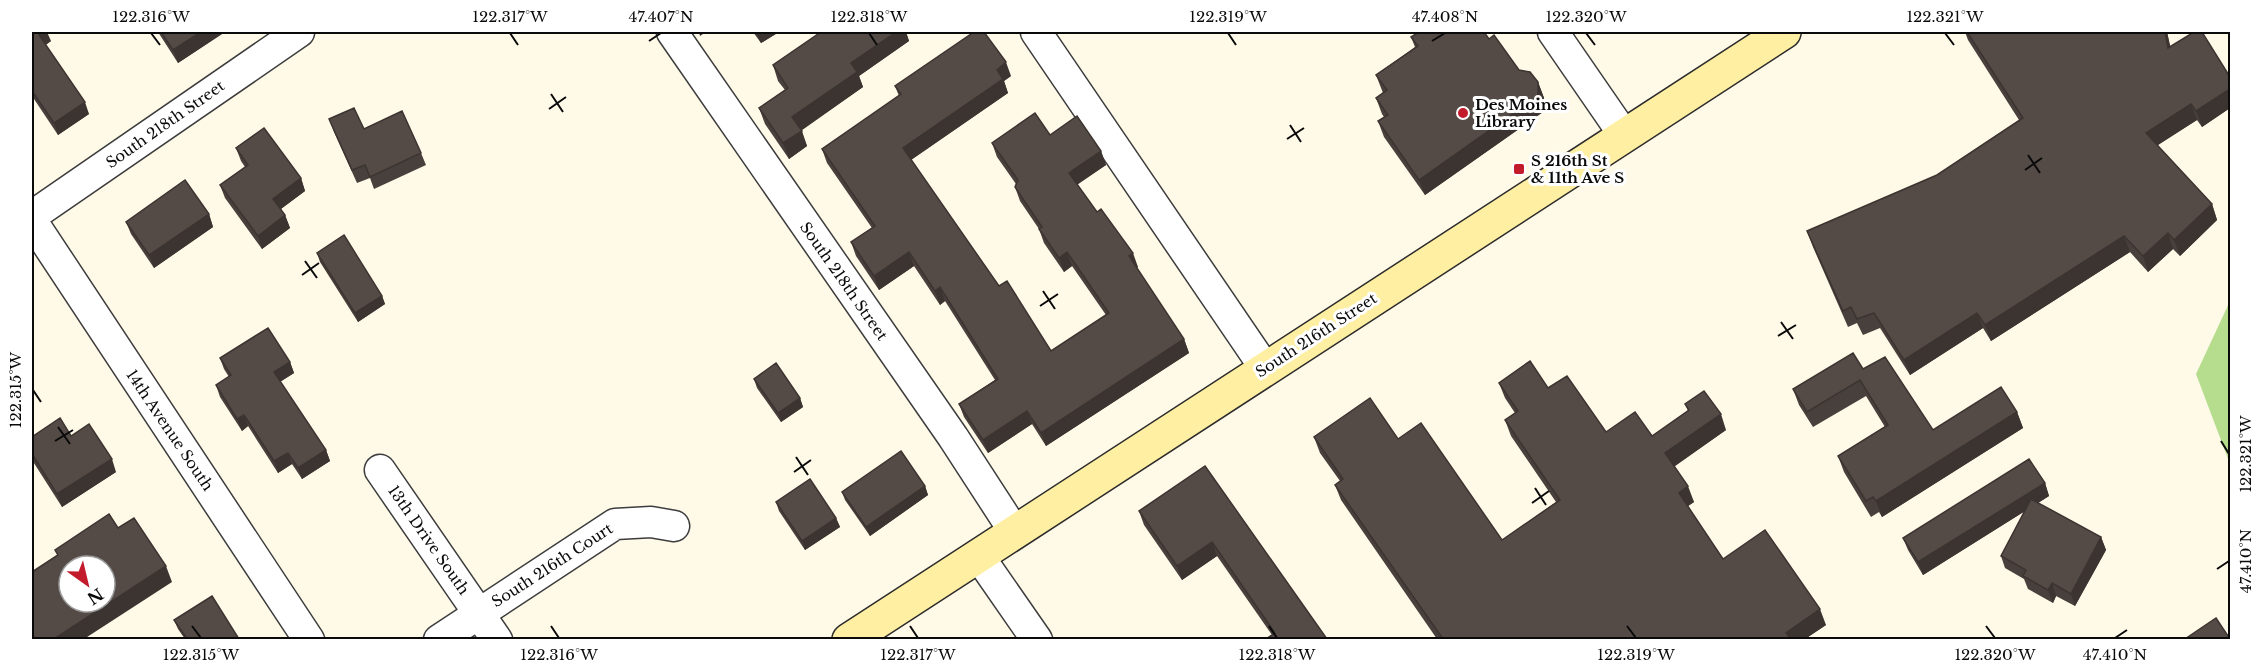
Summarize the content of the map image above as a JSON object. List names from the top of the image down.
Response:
{
  "streets": {
    "main road": ["South 216th Street"],
    "street": [
      "South 218th Street",
      "14th Avenue South",
      "13th Drive South",
      "South 216th Court"
    ]
  },
  "crossings": [
    ["South 218th Street", "South 216th Street"],
    ["13th Drive South", "South 216th Court"]
  ],
  "places": {
    "other": ["Des Moines Library"],
    "transit": ["S 216th St & 11th Ave S"]
  },
  "north": "bottom right",
  "coordinates": [
    "122.316°W",
    "122.317°W",
    "47.407°N",
    "122.318°W",
    "122.319°W",
    "47.408°N",
    "122.320°W",
    "122.321°W",
    "122.315°W",
    "47.410°N"
  ]
}
